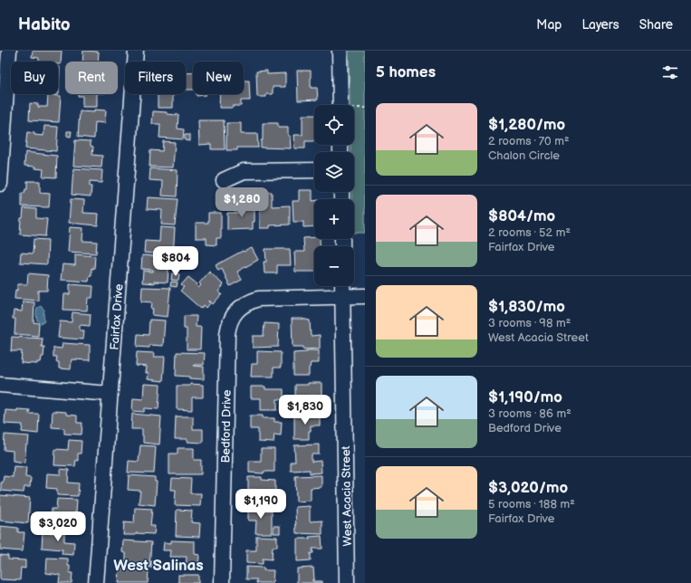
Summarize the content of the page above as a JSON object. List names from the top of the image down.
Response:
{
  "streets": {
    "street": ["Fairfax Drive", "Bedford Drive", "West Acacia Street"]
  },
  "crossings": [
    ["Bedford Drive", "West Acacia Street"]
  ],
  "districts": ["West Salinas"],
  "page": {
    "header": "Habito",
    "nav": ["Map", "Layers", "Share"],
    "heading": "5 homes",
    "chip": [
      "Buy",
      "Rent",
      "Filters",
      "New"
    ],
    "list": [
      {
        "name": "$1,280/mo",
        "note": "2 rooms · 70 m² · Chalon Circle"
      },
      {
        "name": "$804/mo",
        "note": "2 rooms · 52 m² · Fairfax Drive"
      },
      {
        "name": "$1,830/mo",
        "note": "3 rooms · 98 m² · West Acacia Street"
      },
      {
        "name": "$1,190/mo",
        "note": "3 rooms · 86 m² · Bedford Drive"
      },
      {
        "name": "$3,020/mo",
        "note": "5 rooms · 188 m² · Fairfax Drive"
      }
    ],
    "map_buttons": ["+", "−"],
    "price": [
      "$1,280",
      "$804",
      "$1,830",
      "$1,190",
      "$3,020"
    ]
  }
}
